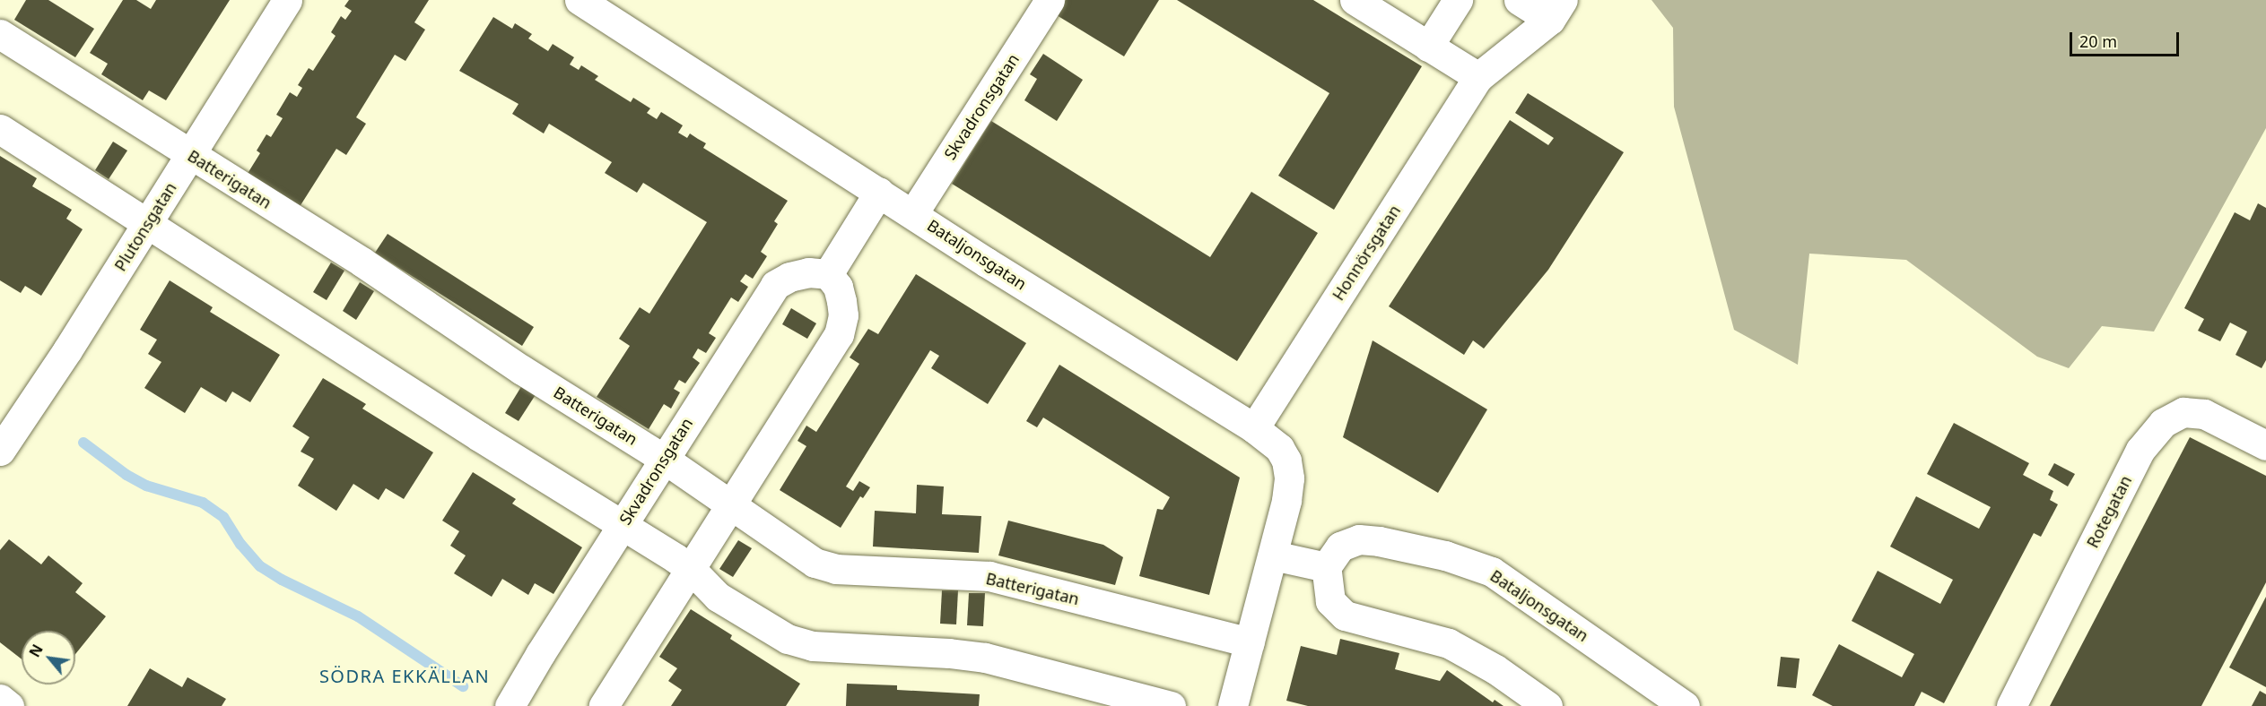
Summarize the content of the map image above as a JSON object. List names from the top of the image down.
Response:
{
  "streets": {
    "street": [
      "Skvadronsgatan",
      "Batterigatan",
      "Plutonsgatan",
      "Honnörsgatan",
      "Bataljonsgatan",
      "Rotegatan"
    ]
  },
  "crossings": [
    ["Skvadronsgatan", "Batterigatan"],
    ["Skvadronsgatan", "Bataljonsgatan"],
    ["Batterigatan", "Plutonsgatan"],
    ["Batterigatan", "Bataljonsgatan"],
    ["Honnörsgatan", "Bataljonsgatan"]
  ],
  "districts": ["SÖDRA EKKÄLLAN"],
  "scale_bar": "20 m",
  "north": "top left"
}
